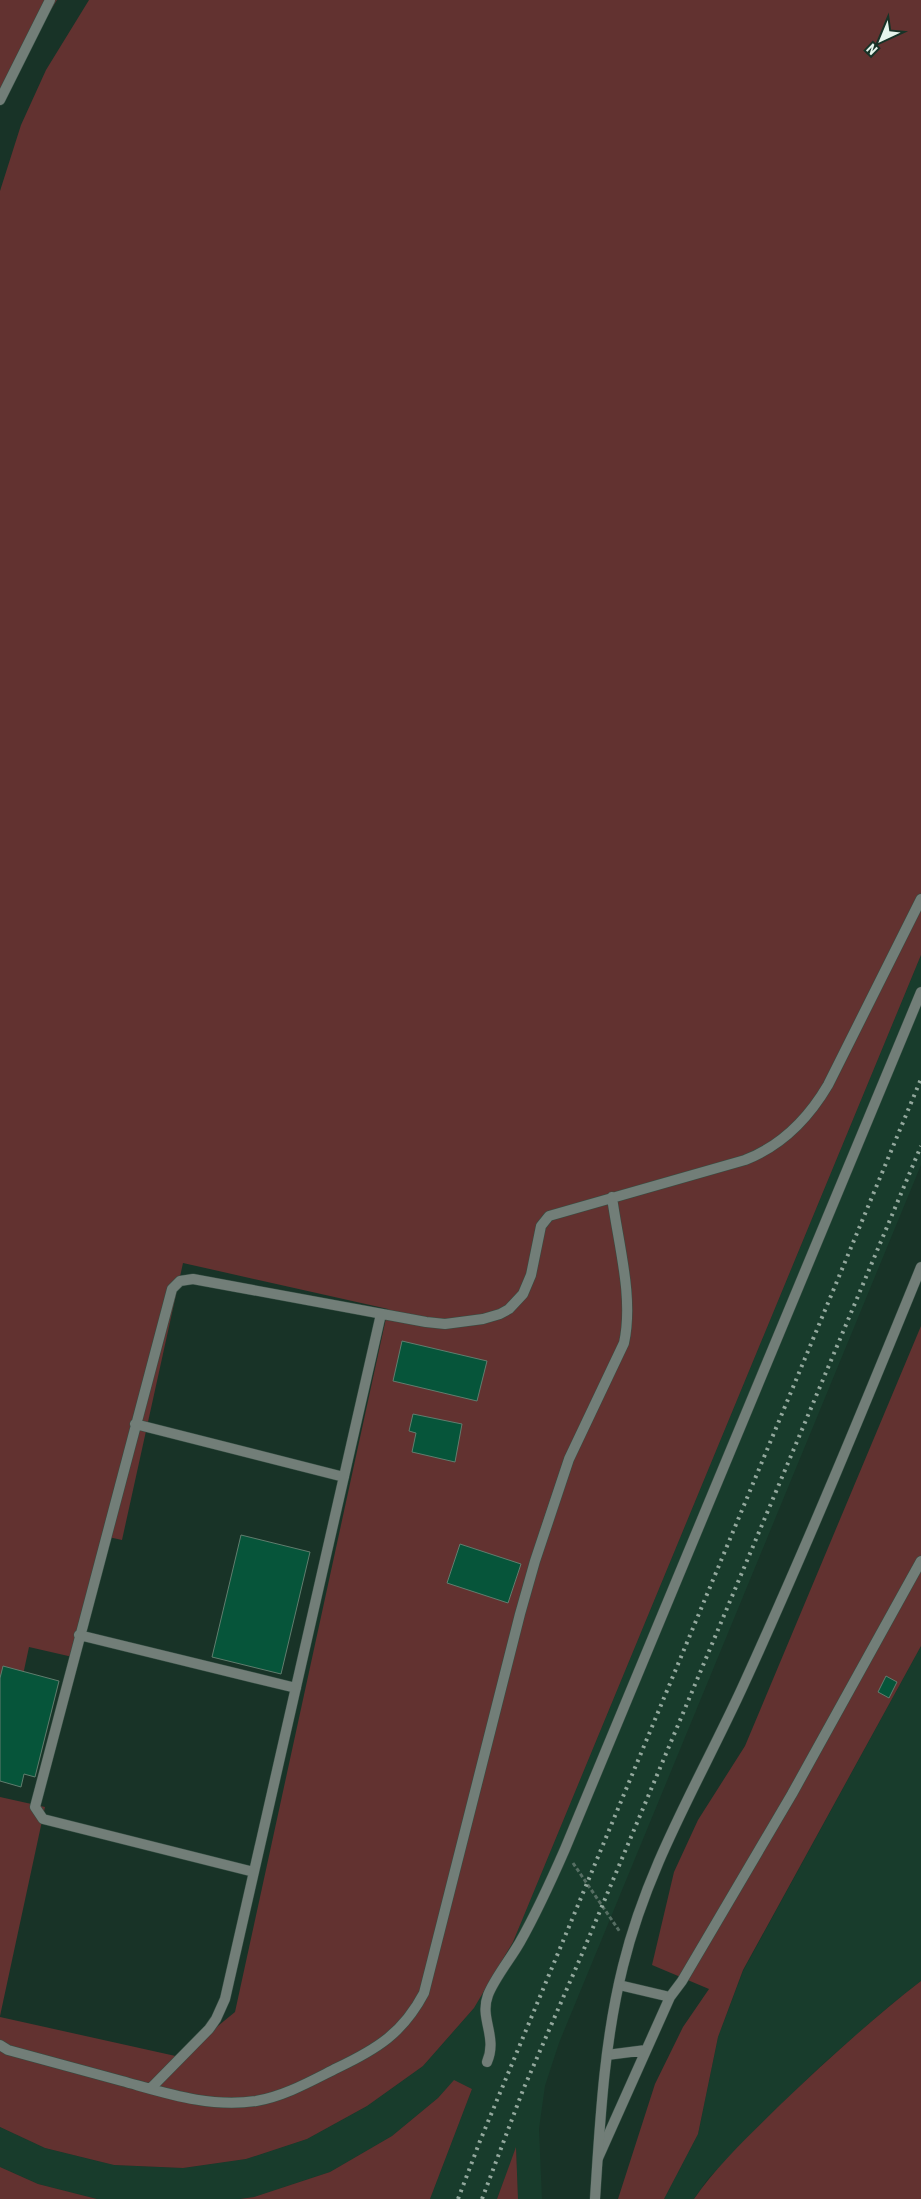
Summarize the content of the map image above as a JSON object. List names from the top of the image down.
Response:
{
  "north": "bottom left"
}
